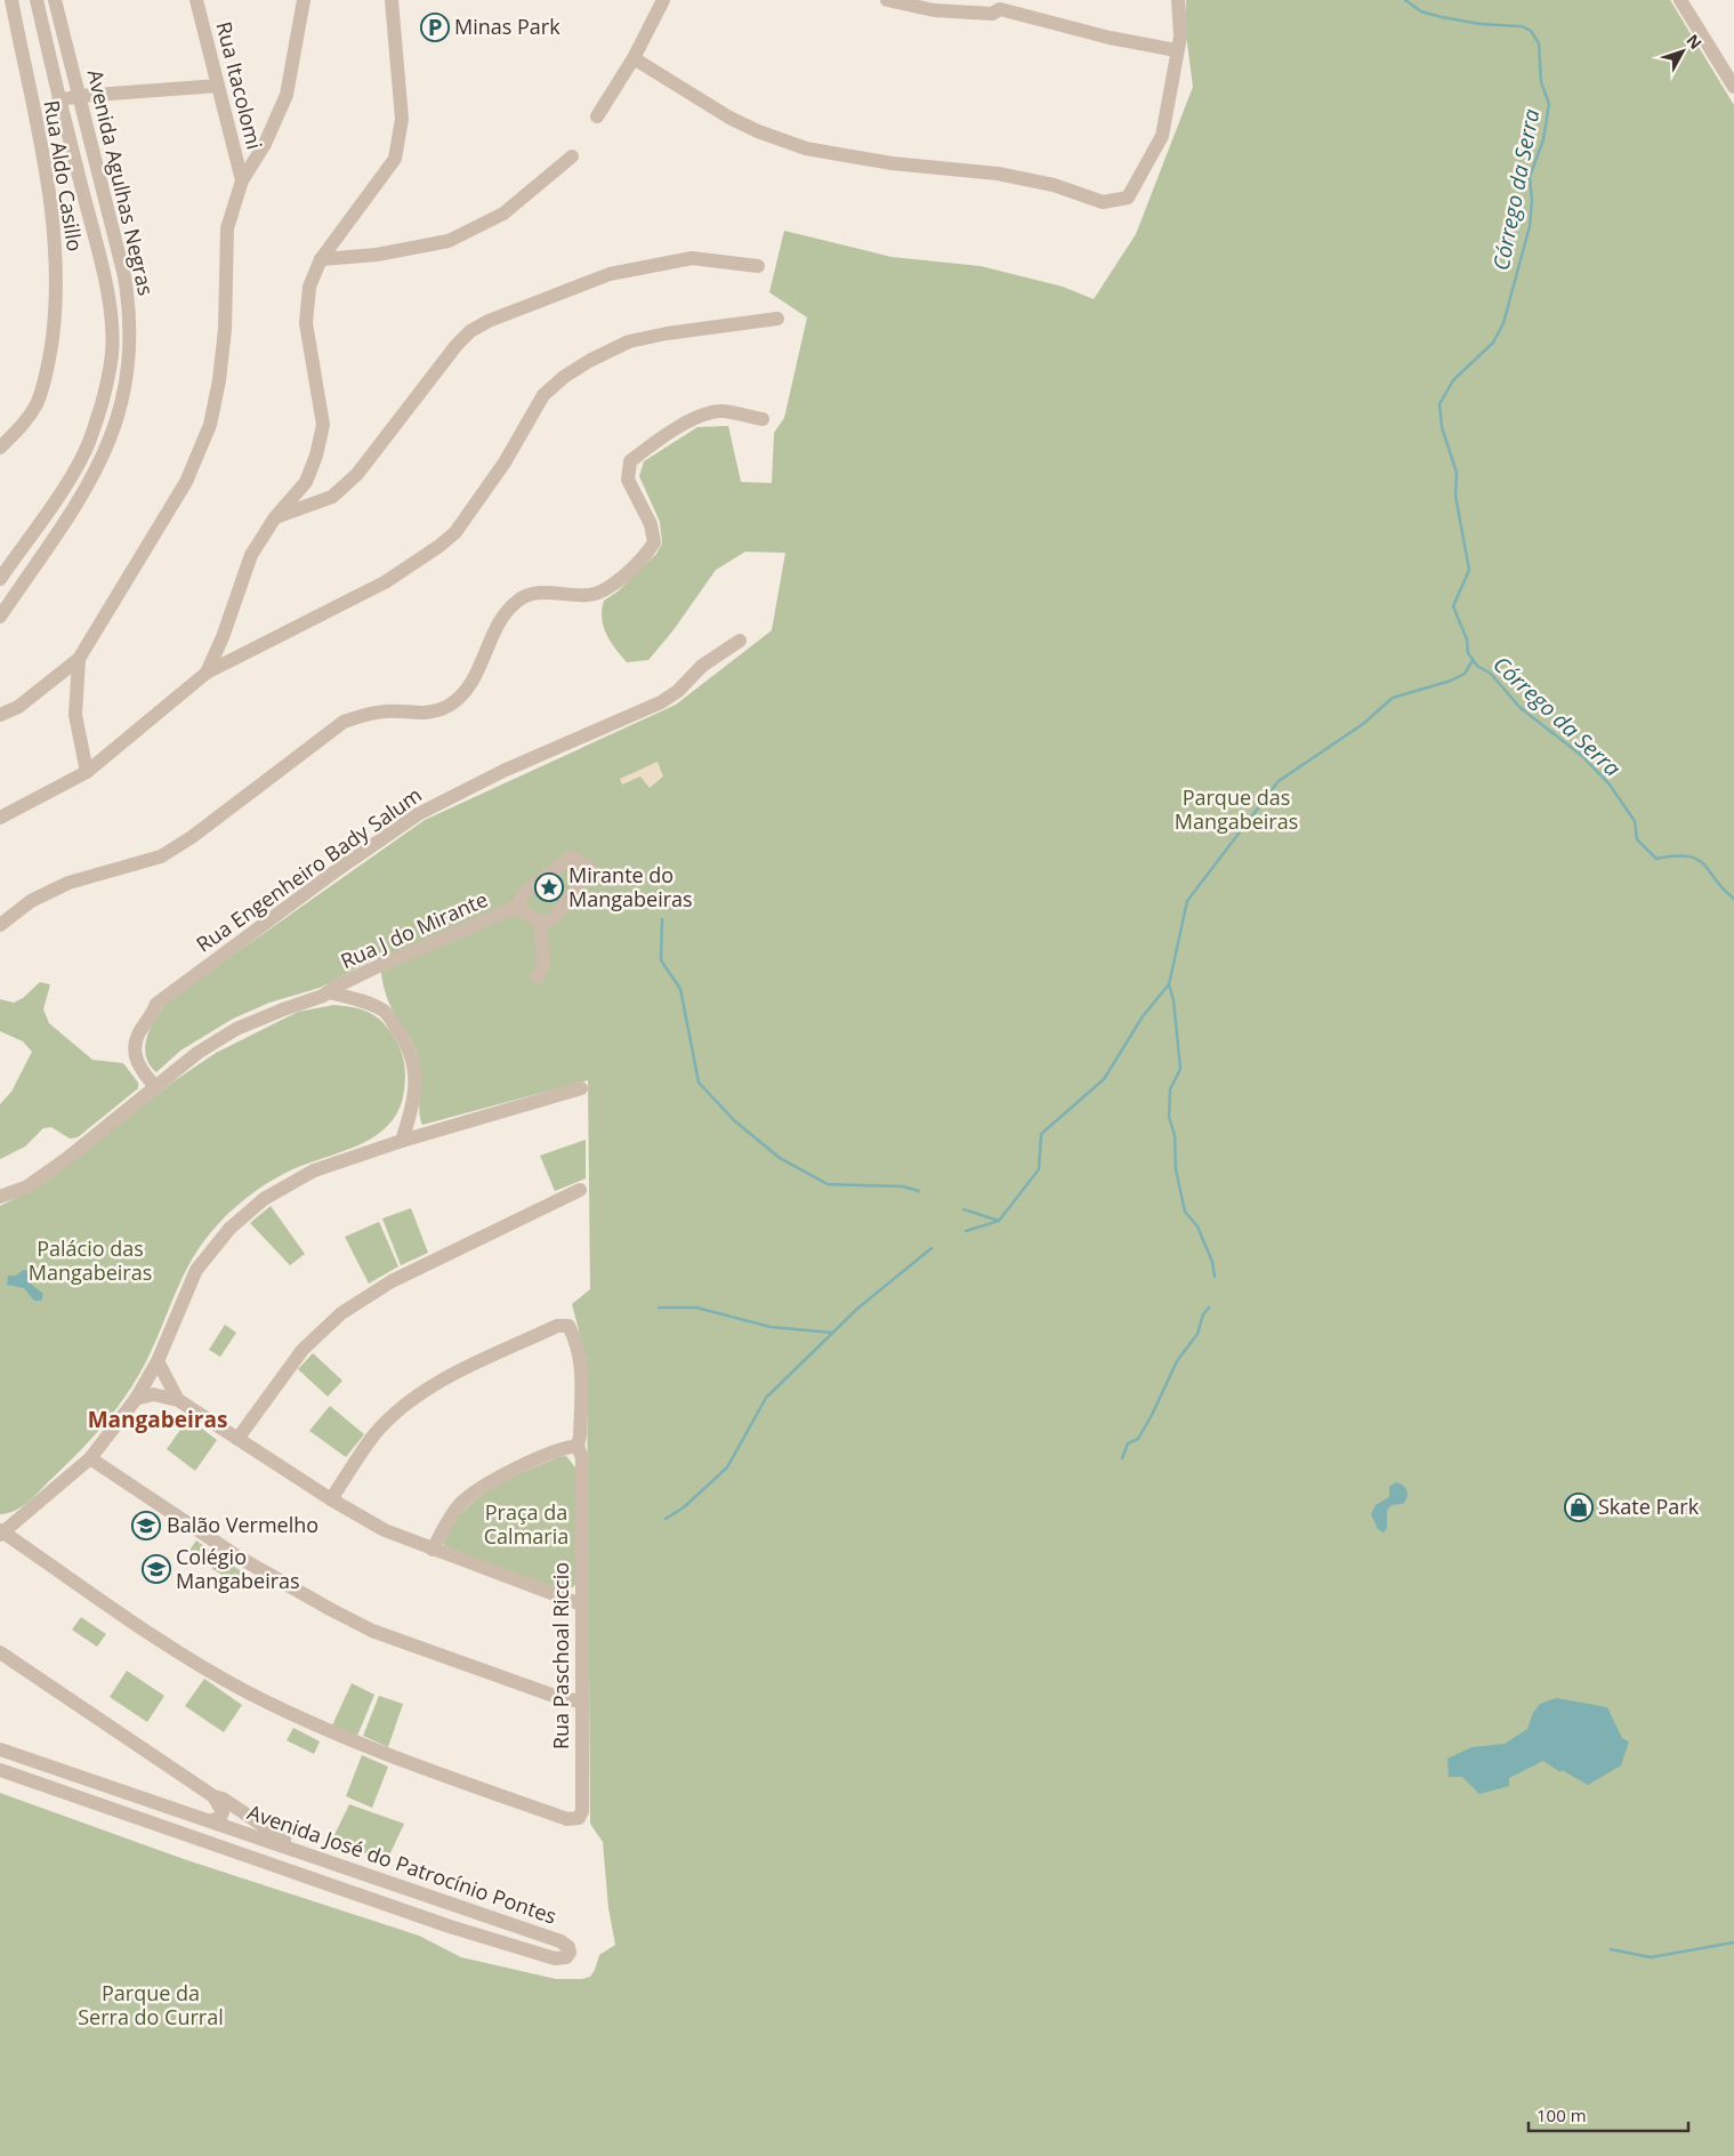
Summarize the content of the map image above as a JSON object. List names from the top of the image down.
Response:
{
  "streets": {
    "street": [
      "Rua Itacolomi",
      "Rua Aldo Casillo",
      "Avenida Agulhas Negras",
      "Rua Engenheiro Bady Salum",
      "Rua J do Mirante",
      "Rua Paschoal Riccio",
      "Avenida José do Patrocínio Pontes"
    ]
  },
  "crossings": [
    ["Rua Engenheiro Bady Salum", "Rua J do Mirante"]
  ],
  "districts": ["Mangabeiras"],
  "water": ["Córrego da Serra"],
  "parks": [
    "Parque das Mangabeiras",
    "Palácio das Mangabeiras",
    "Praça da Calmaria",
    "Parque da Serra do Curral"
  ],
  "places": {
    "parking": ["Minas Park"],
    "place": ["Mirante do Mangabeiras"],
    "shop": ["Skate Park"],
    "school or university": ["Balão Vermelho", "Colégio Mangabeiras"]
  },
  "scale_bar": "100 m",
  "north": "top right"
}
